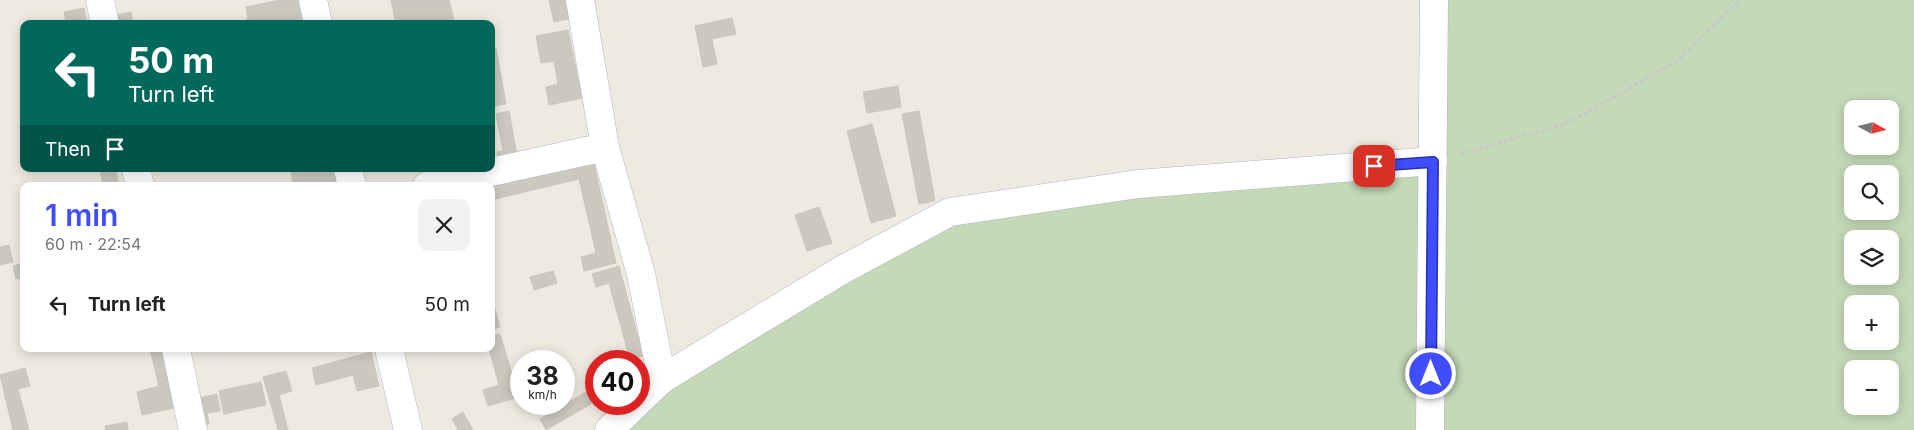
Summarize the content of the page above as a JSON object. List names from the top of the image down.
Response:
{
  "north": "right",
  "page": {
    "turn": ["50 m", "Turn left"],
    "map_buttons": ["+", "−"],
    "then": "Then",
    "heading": ["1 min", "60 m · 22:54"],
    "list": [
      {
        "name": "Turn left",
        "value": "50 m"
      }
    ],
    "speed": "38 km/h",
    "limit": "40"
  }
}
